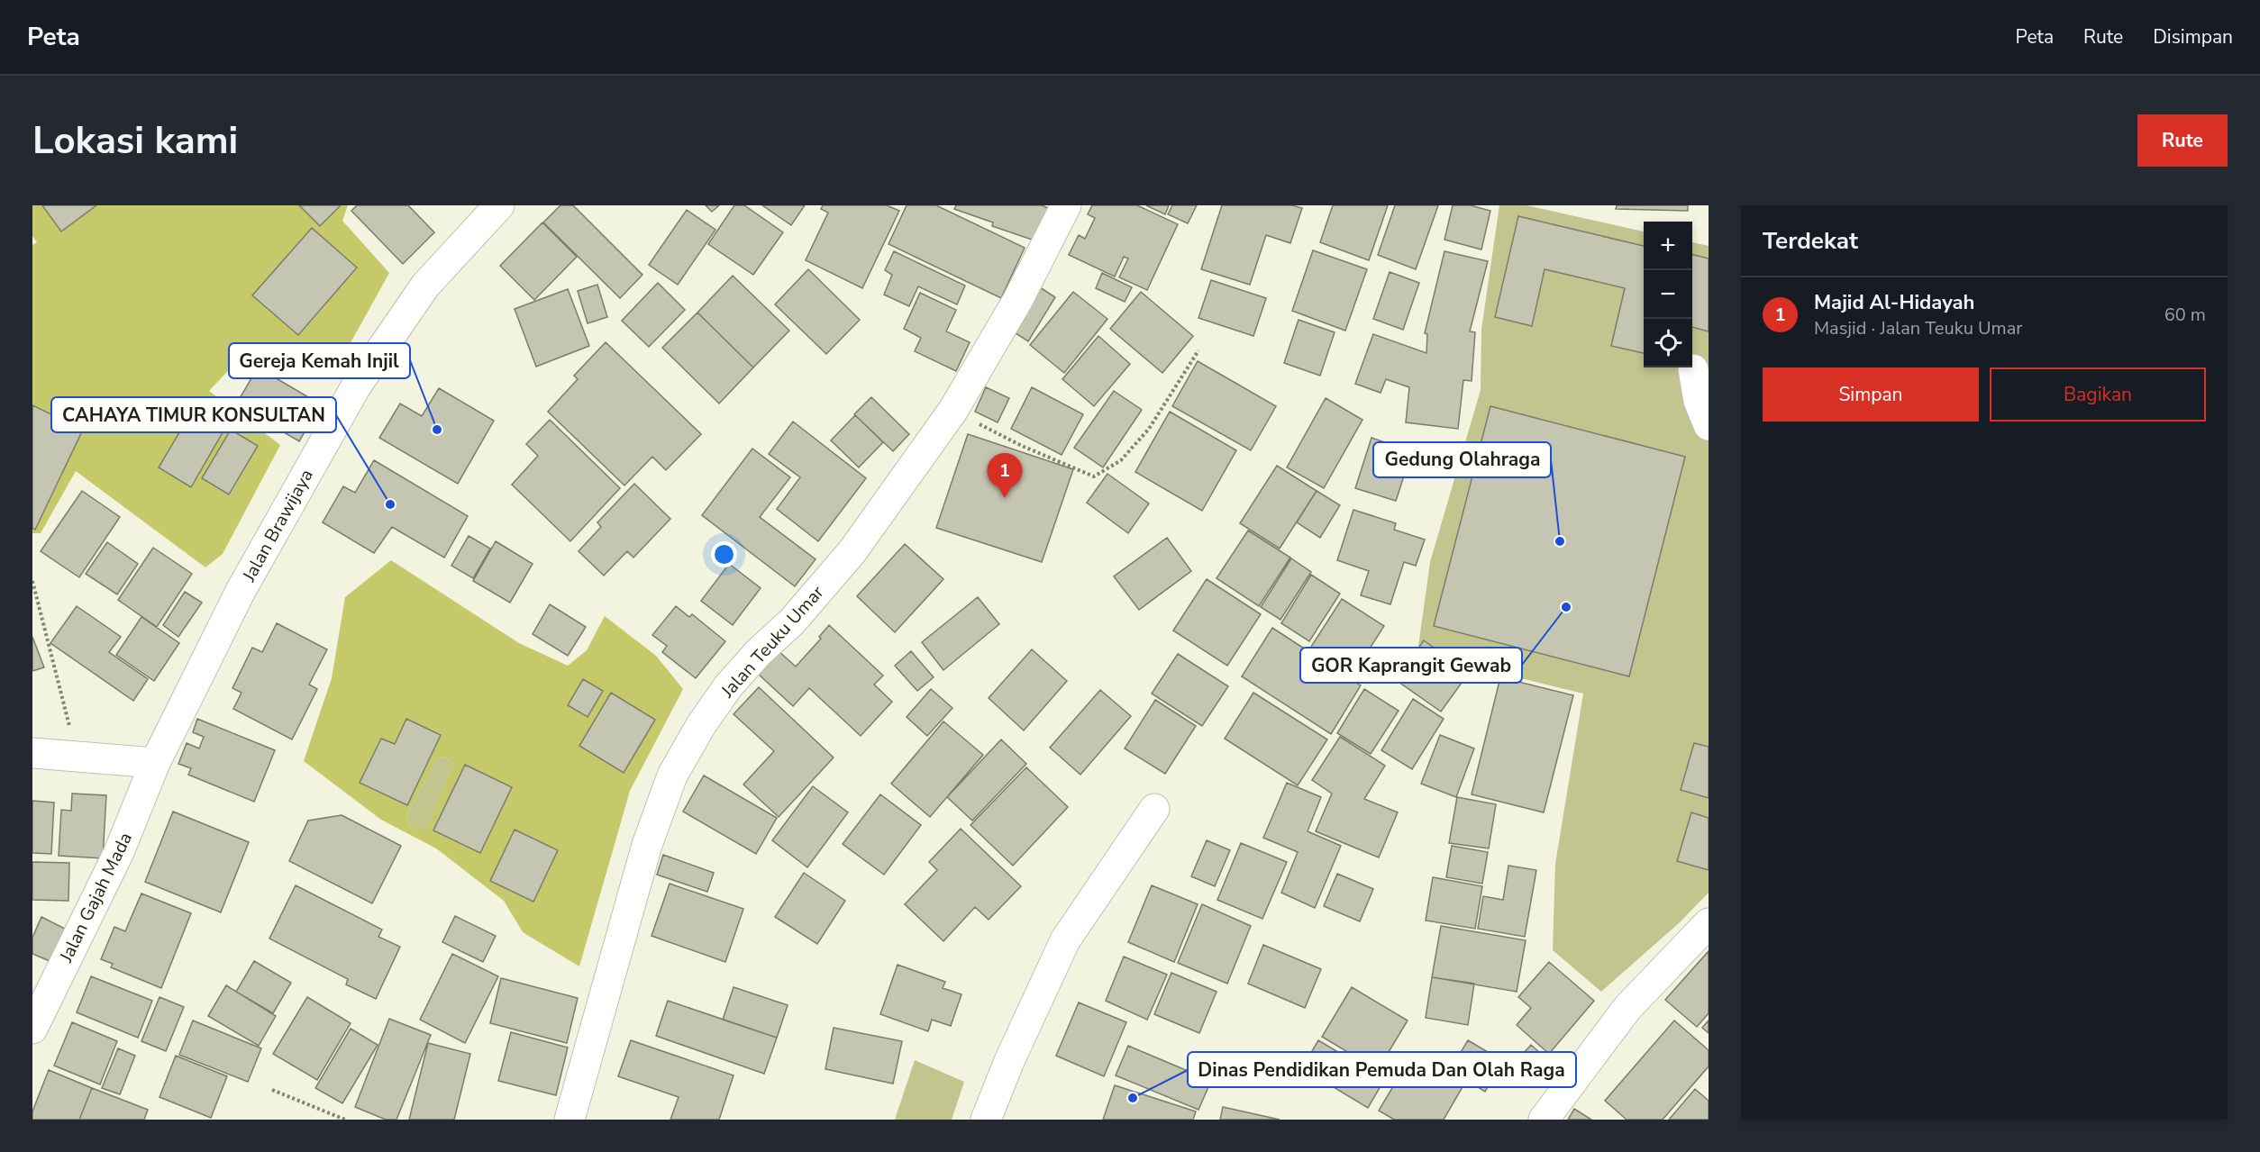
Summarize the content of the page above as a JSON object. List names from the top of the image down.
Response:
{
  "streets": {
    "street": ["Jalan Brawijaya", "Jalan Teuku Umar", "Jalan Gajah Mada"]
  },
  "crossings": [
    ["Jalan Brawijaya", "Jalan Gajah Mada"]
  ],
  "places": [
    "Gereja Kemah Injil",
    "CAHAYA TIMUR KONSULTAN",
    "Gedung Olahraga",
    "GOR Kaprangit Gewab",
    "Dinas Pendidikan Pemuda Dan Olah Raga"
  ],
  "page": {
    "header": "Peta",
    "nav": ["Peta", "Rute", "Disimpan"],
    "buttons": [
      "Rute",
      ["Simpan", "Bagikan"]
    ],
    "title": "Lokasi kami",
    "heading": "Terdekat",
    "map_buttons": ["+", "−"],
    "list": [
      {
        "mark": "1",
        "name": "Majid Al-Hidayah",
        "note": "Masjid · Jalan Teuku Umar",
        "value": "60 m"
      }
    ],
    "pins": "1"
  }
}
